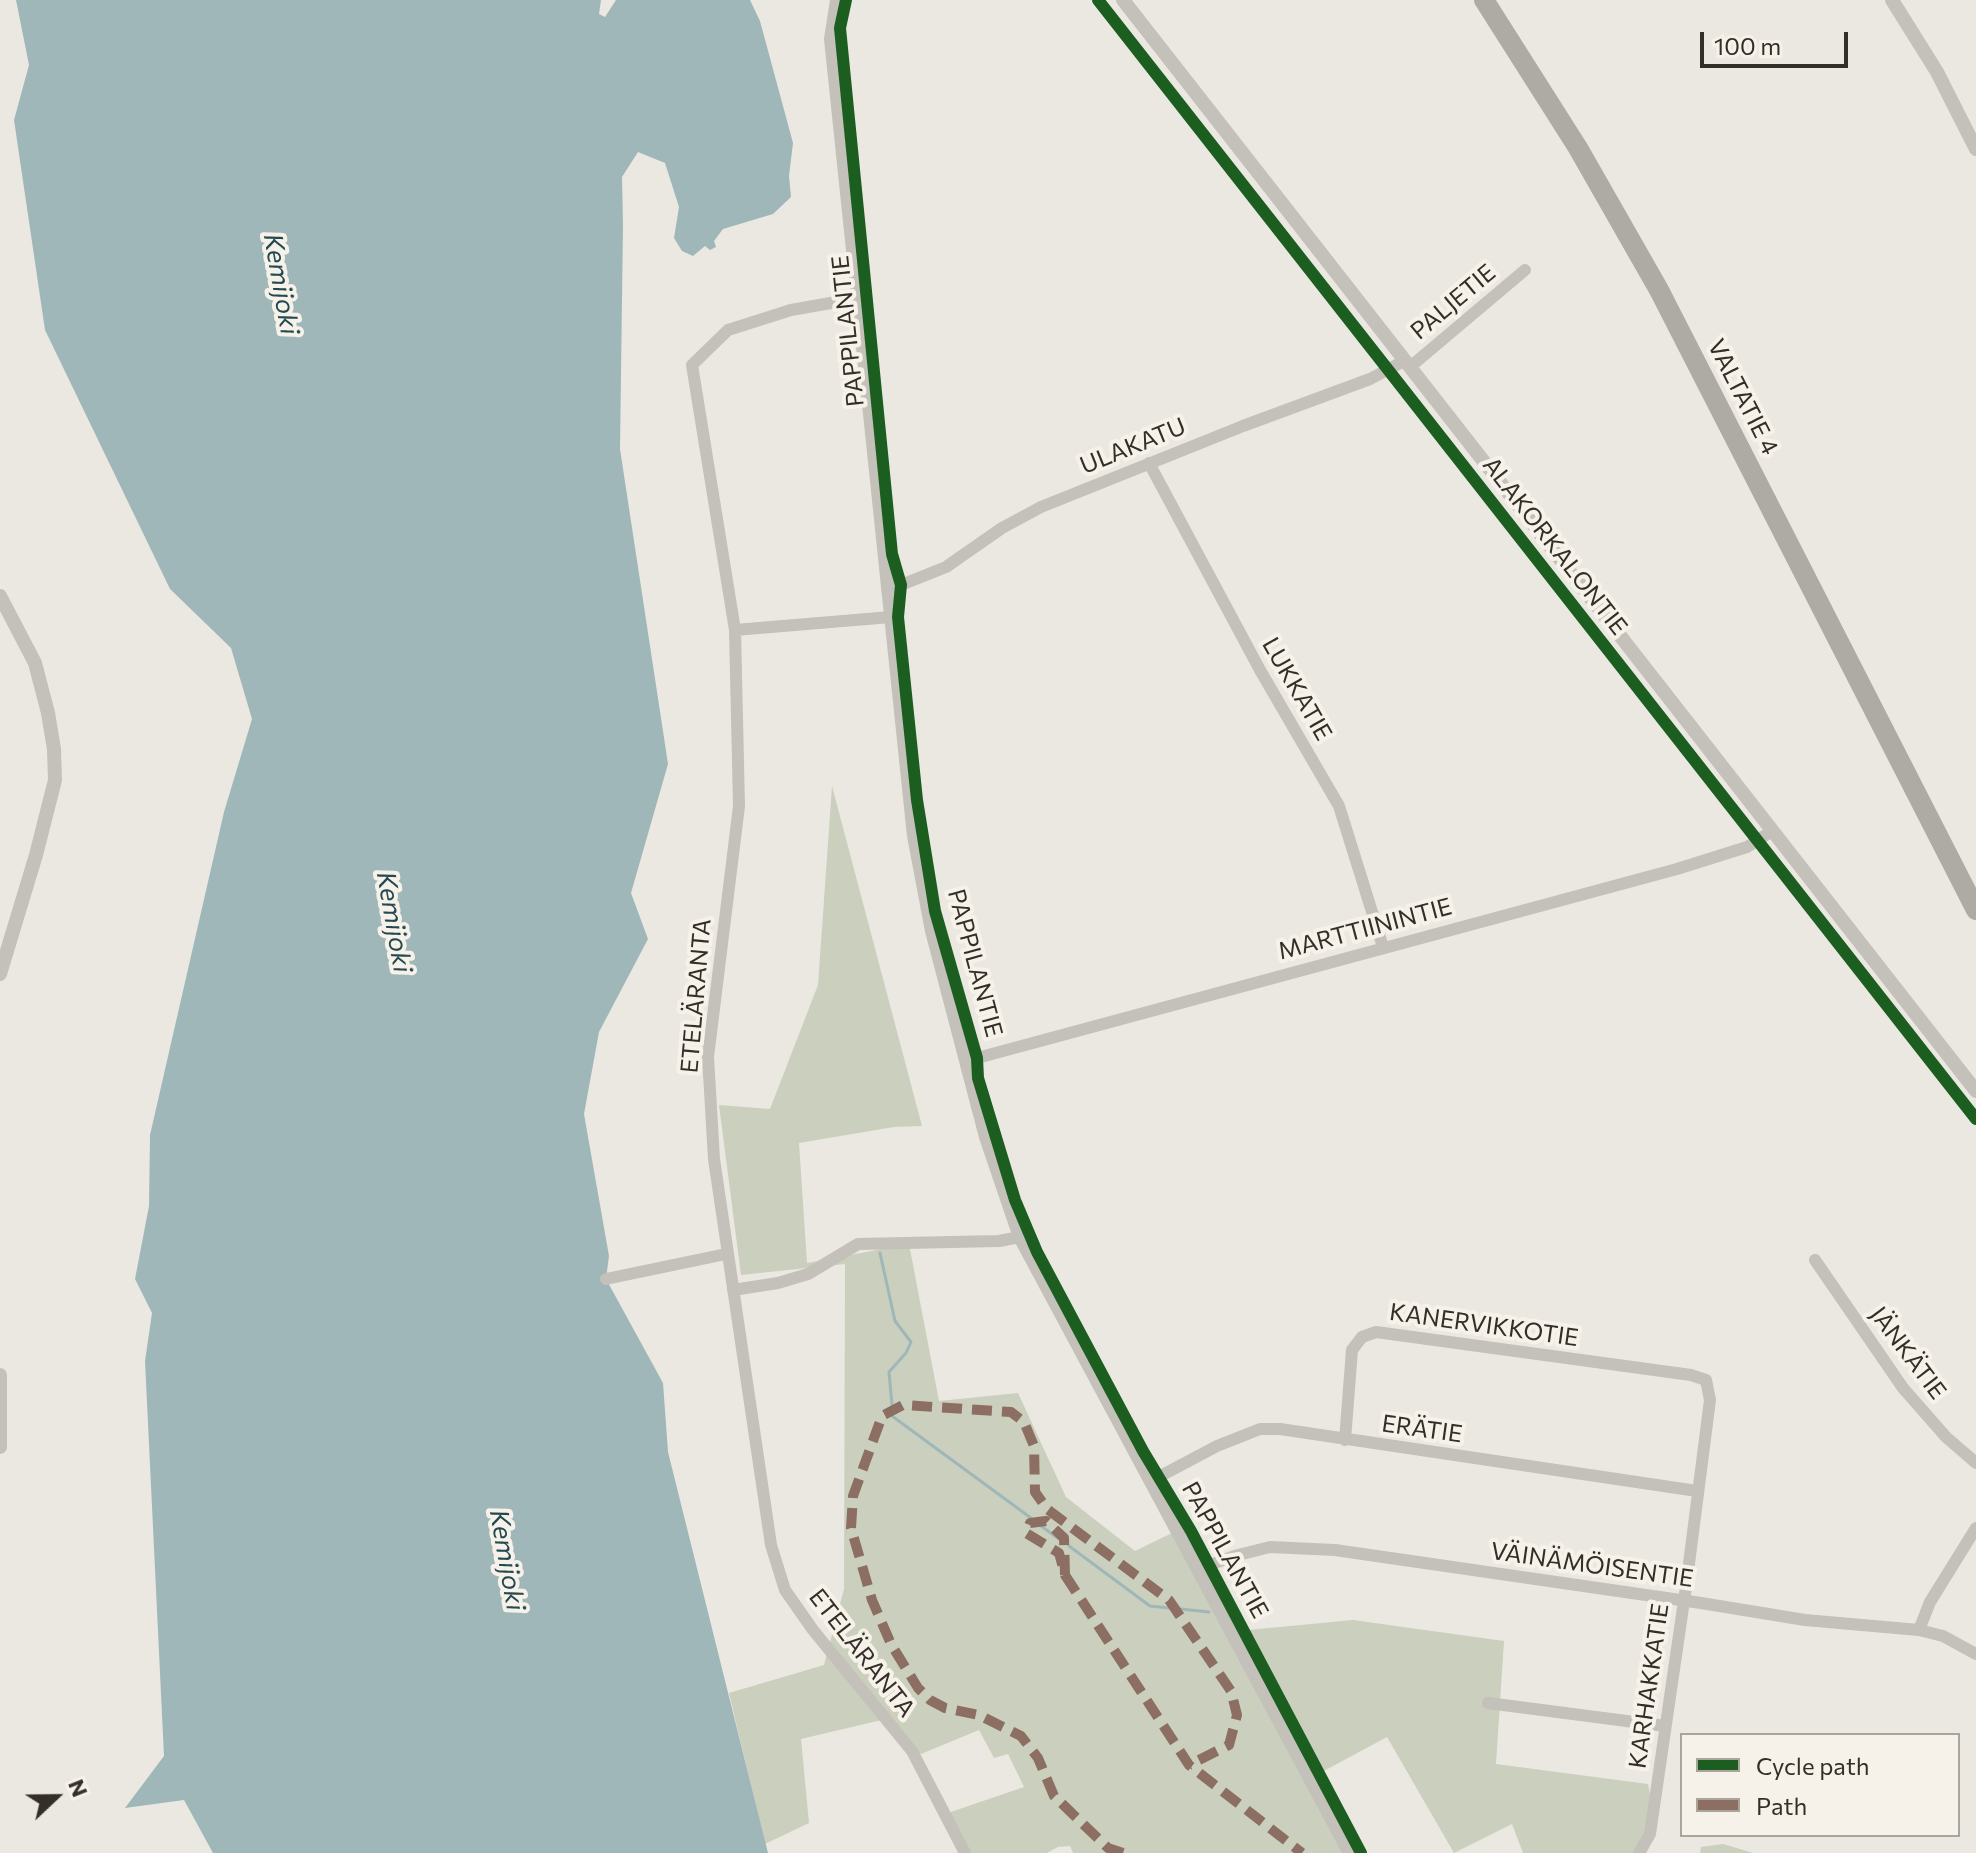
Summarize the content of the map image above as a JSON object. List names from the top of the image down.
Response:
{
  "streets": {
    "highway": ["VALTATIE 4"],
    "street": [
      "PALJETIE",
      "PAPPILANTIE",
      "ULAKATU",
      "ALAKORKALONTIE",
      "LUKKATIE",
      "MARTTIININTIE",
      "ETELÄRANTA",
      "KANERVIKKOTIE",
      "JÄNKÄTIE",
      "ERÄTIE",
      "VÄINÄMÖISENTIE",
      "KARHAKKATIE"
    ]
  },
  "crossings": [
    ["PALJETIE", "ULAKATU"],
    ["PALJETIE", "ALAKORKALONTIE"],
    ["PAPPILANTIE", "ULAKATU"],
    ["PAPPILANTIE", "MARTTIININTIE"],
    ["PAPPILANTIE", "ETELÄRANTA"],
    ["PAPPILANTIE", "ERÄTIE"],
    ["PAPPILANTIE", "VÄINÄMÖISENTIE"],
    ["ULAKATU", "ALAKORKALONTIE"],
    ["ULAKATU", "LUKKATIE"],
    ["ALAKORKALONTIE", "MARTTIININTIE"],
    ["LUKKATIE", "MARTTIININTIE"],
    ["KANERVIKKOTIE", "ERÄTIE"],
    ["KANERVIKKOTIE", "KARHAKKATIE"],
    ["ERÄTIE", "KARHAKKATIE"],
    ["VÄINÄMÖISENTIE", "KARHAKKATIE"]
  ],
  "water": ["Kemijoki"],
  "legend": ["Cycle path", "Path"],
  "scale_bar": "100 m",
  "north": "right"
}
